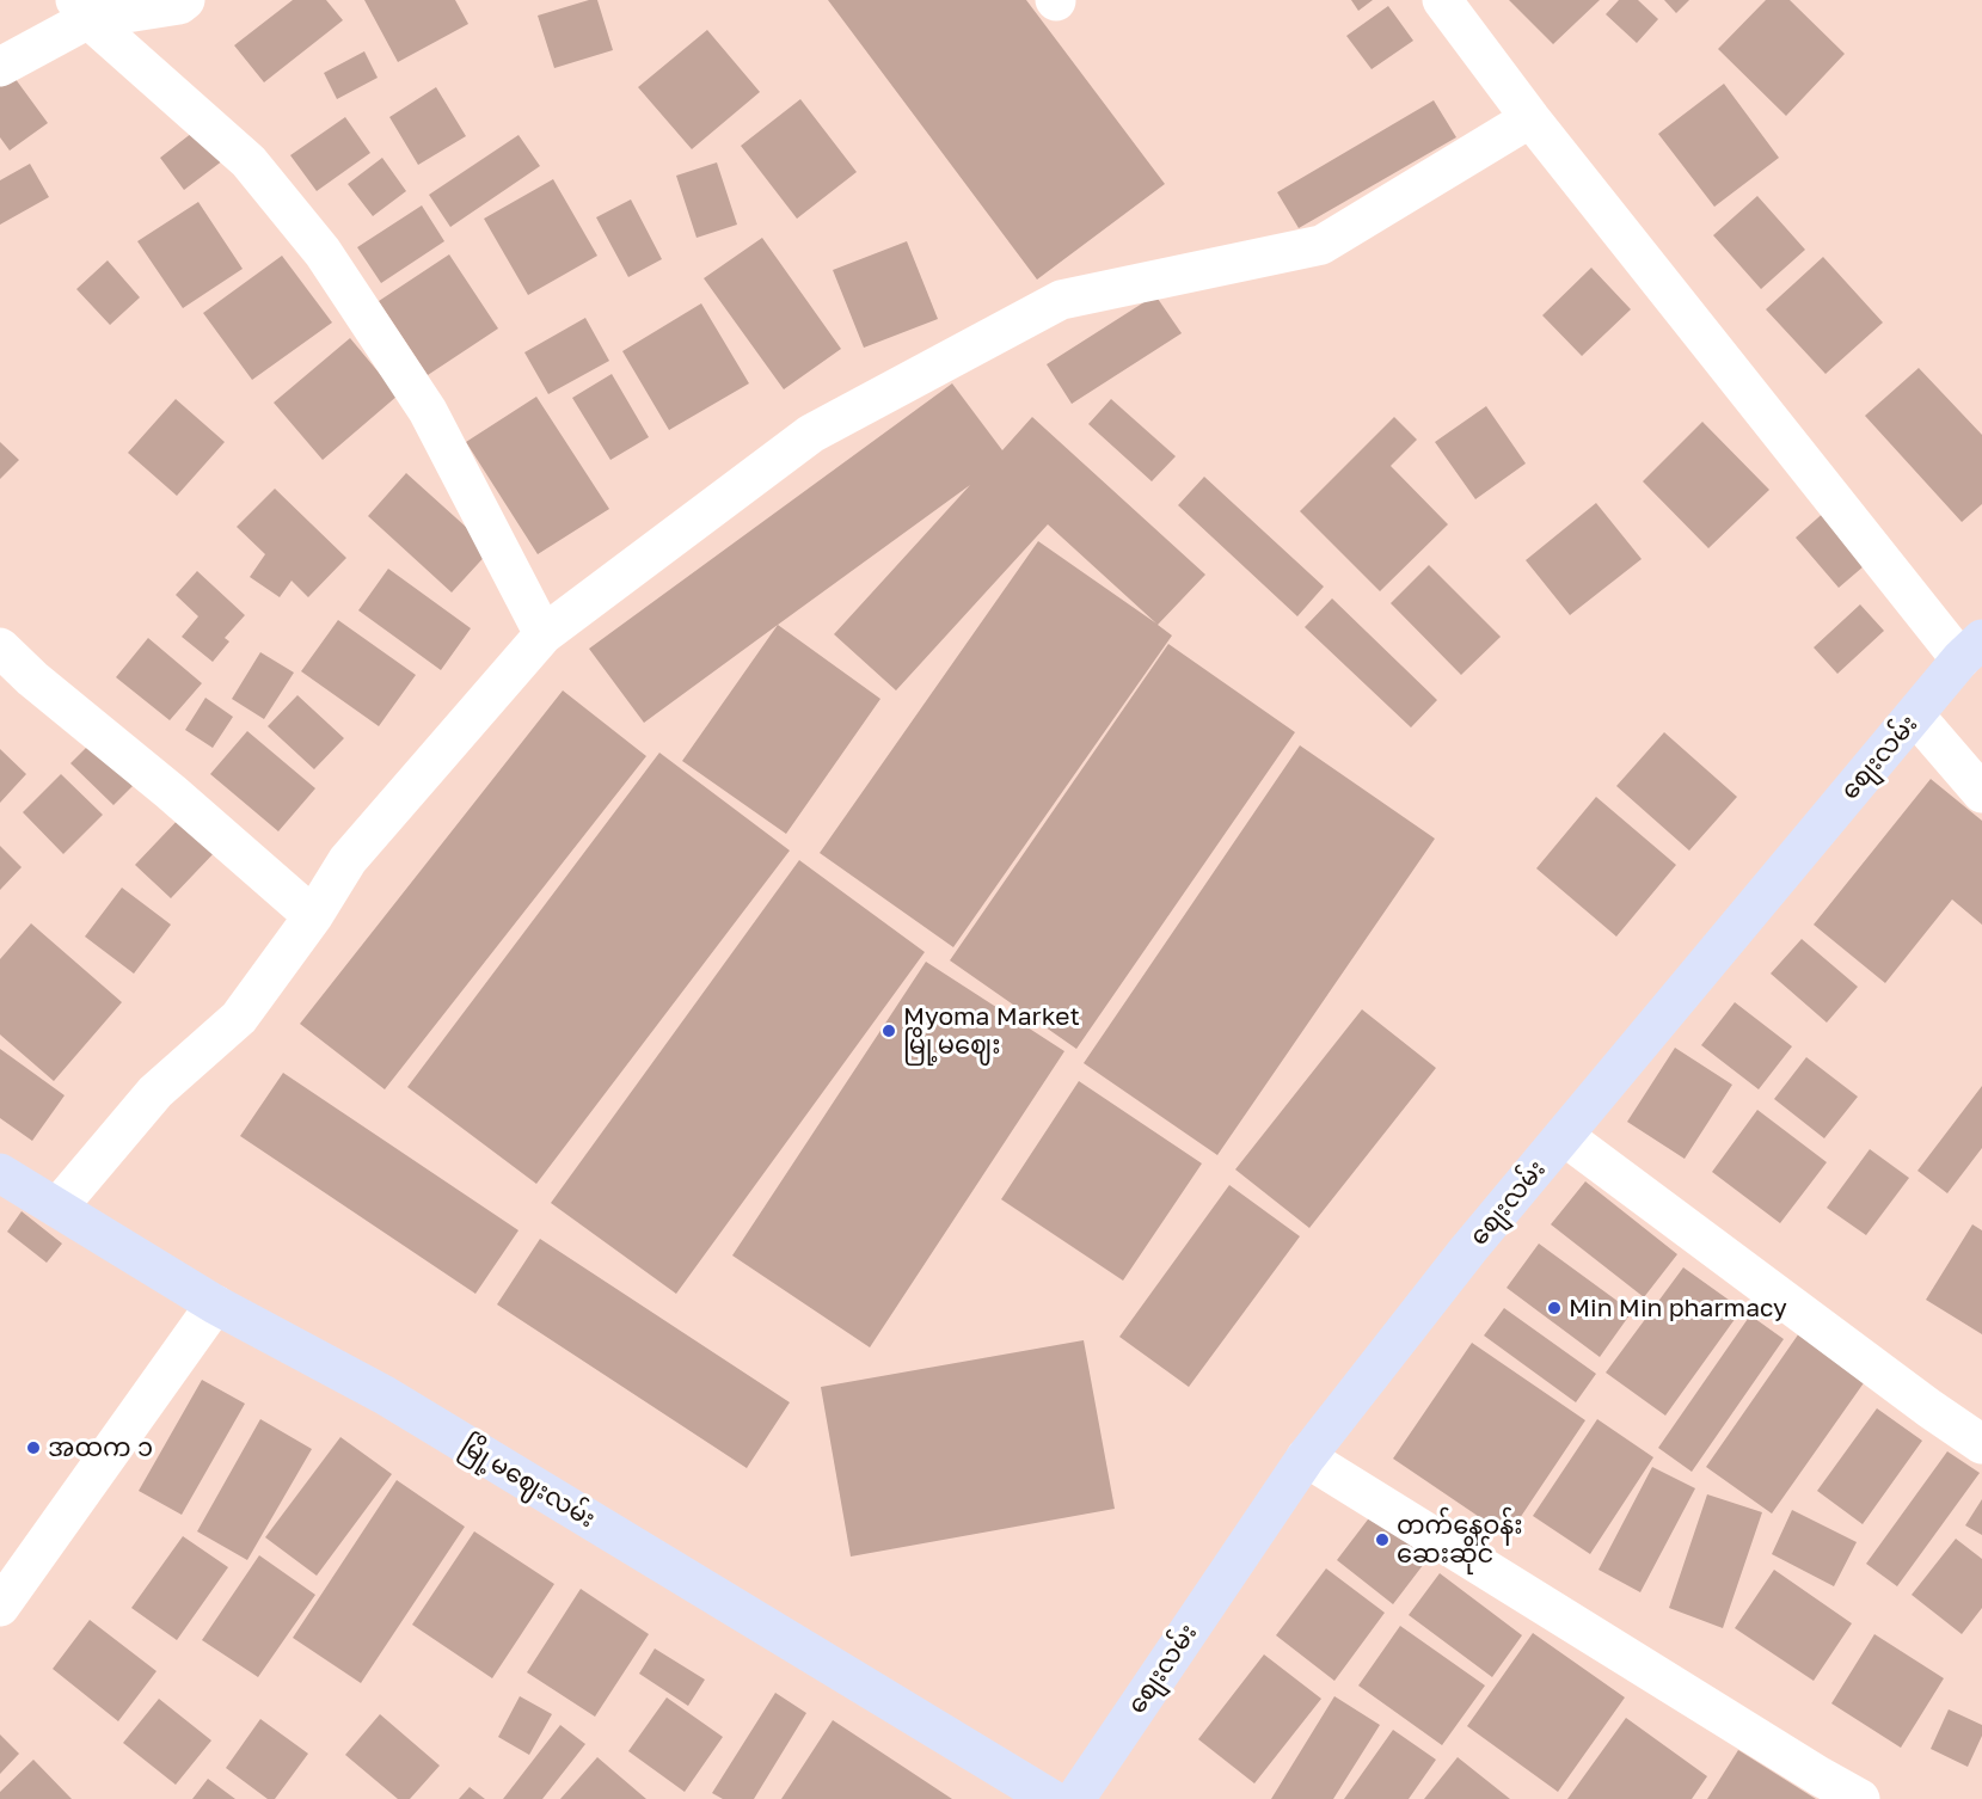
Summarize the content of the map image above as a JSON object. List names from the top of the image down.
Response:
{
  "streets": {
    "main road": ["စျေးလမ်း", "မြို့မဈေးလမ်း"]
  },
  "places": [
    "Myoma Market မြို့မဈေး",
    "Min Min pharmacy",
    "အထက ၁",
    "တက်နေဝန်း ဆေးဆိုင်"
  ]
}
